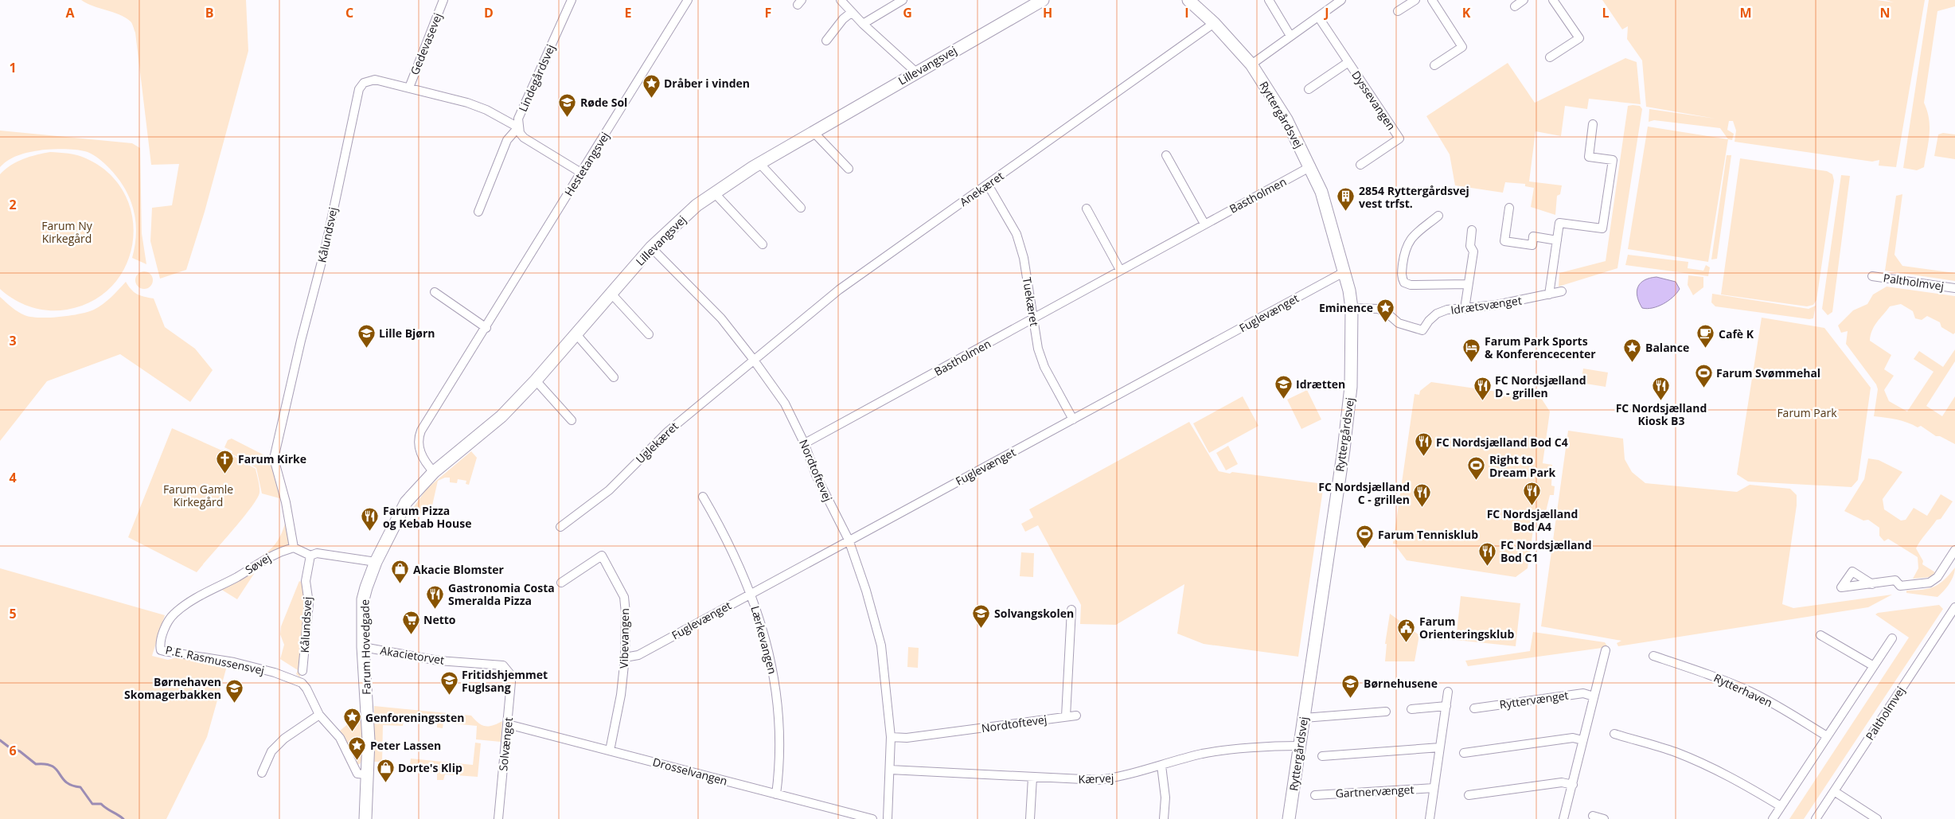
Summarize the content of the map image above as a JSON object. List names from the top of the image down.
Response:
{
  "streets": {
    "street": [
      "Gedevasevej",
      "Lillevangsvej",
      "Lindegårdsvej",
      "Dyssevangen",
      "Ryttergårdsvej",
      "Hestetangsvej",
      "Anekæret",
      "Bastholmen",
      "Kålundsvej",
      "Paltholmvej",
      "Tuekæret",
      "Idrætsvænget",
      "Fuglevænget",
      "Uglekæret",
      "Nordtoftevej",
      "Søvej",
      "Vibevangen",
      "Lærkevangen",
      "Farum Hovedgade",
      "Akacietorvet",
      "P.E. Rasmussensvej",
      "Rytterhaven",
      "Ryttervænget",
      "Solvænget",
      "Drosselvangen",
      "Kærvej",
      "Gartnervænget"
    ]
  },
  "crossings": [
    ["Gedevasevej", "Kålundsvej"],
    ["Lillevangsvej", "Hestetangsvej"],
    ["Lillevangsvej", "Nordtoftevej"],
    ["Lillevangsvej", "Farum Hovedgade"],
    ["Lindegårdsvej", "Hestetangsvej"],
    ["Lindegårdsvej", "Kålundsvej"],
    ["Ryttergårdsvej", "Anekæret"],
    ["Ryttergårdsvej", "Bastholmen"],
    ["Ryttergårdsvej", "Idrætsvænget"],
    ["Ryttergårdsvej", "Fuglevænget"],
    ["Ryttergårdsvej", "Kærvej"],
    ["Hestetangsvej", "Farum Hovedgade"],
    ["Anekæret", "Tuekæret"],
    ["Anekæret", "Uglekæret"],
    ["Anekæret", "Nordtoftevej"],
    ["Bastholmen", "Tuekæret"],
    ["Bastholmen", "Nordtoftevej"],
    ["Kålundsvej", "Søvej"],
    ["Tuekæret", "Fuglevænget"],
    ["Fuglevænget", "Nordtoftevej"],
    ["Fuglevænget", "Vibevangen"],
    ["Fuglevænget", "Lærkevangen"],
    ["Uglekæret", "Nordtoftevej"],
    ["Nordtoftevej", "Kærvej"],
    ["Søvej", "P.E. Rasmussensvej"],
    ["Vibevangen", "Drosselvangen"],
    ["Lærkevangen", "Drosselvangen"],
    ["Farum Hovedgade", "Akacietorvet"],
    ["Akacietorvet", "Solvænget"],
    ["Solvænget", "Drosselvangen"]
  ],
  "parks": ["Farum Ny Kirkegård", "Farum Park", "Farum Gamle Kirkegård"],
  "places": {
    "place": [
      "Dråber i vinden",
      "Eminence",
      "Balance",
      "Genforeningssten",
      "Peter Lassen"
    ],
    "school or university": [
      "Røde Sol",
      "Lille Bjørn",
      "Idrætten",
      "Solvangskolen",
      "Fritidshjemmet Fuglsang",
      "Børnehusene",
      "Børnehaven Skomagerbakken"
    ],
    "building": ["2854 Ryttergårdsvej vest trfst."],
    "cafe": ["Cafè K"],
    "hotel": ["Farum Park Sports & Konferencecenter"],
    "sports": ["Farum Svømmehal", "Right to Dream Park", "Farum Tennisklub"],
    "restaurant": [
      "FC Nordsjælland Kiosk B3",
      "FC Nordsjælland D - grillen",
      "FC Nordsjælland Bod C4",
      "FC Nordsjælland Bod A4",
      "FC Nordsjælland C - grillen",
      "Farum Pizza og Kebab House",
      "FC Nordsjælland Bod C1",
      "Gastronomia Costa Smeralda Pizza"
    ],
    "church": ["Farum Kirke"],
    "shop": ["Akacie Blomster", "Dorte's Klip"],
    "supermarket": ["Netto"],
    "public building": ["Farum Orienteringsklub"]
  },
  "grid": {
    "columns": [
      "A",
      "B",
      "C",
      "D",
      "E",
      "F",
      "G",
      "H",
      "I",
      "J",
      "K",
      "L",
      "M",
      "N"
    ],
    "rows": [
      "1",
      "2",
      "3",
      "4",
      "5",
      "6"
    ]
  }
}
